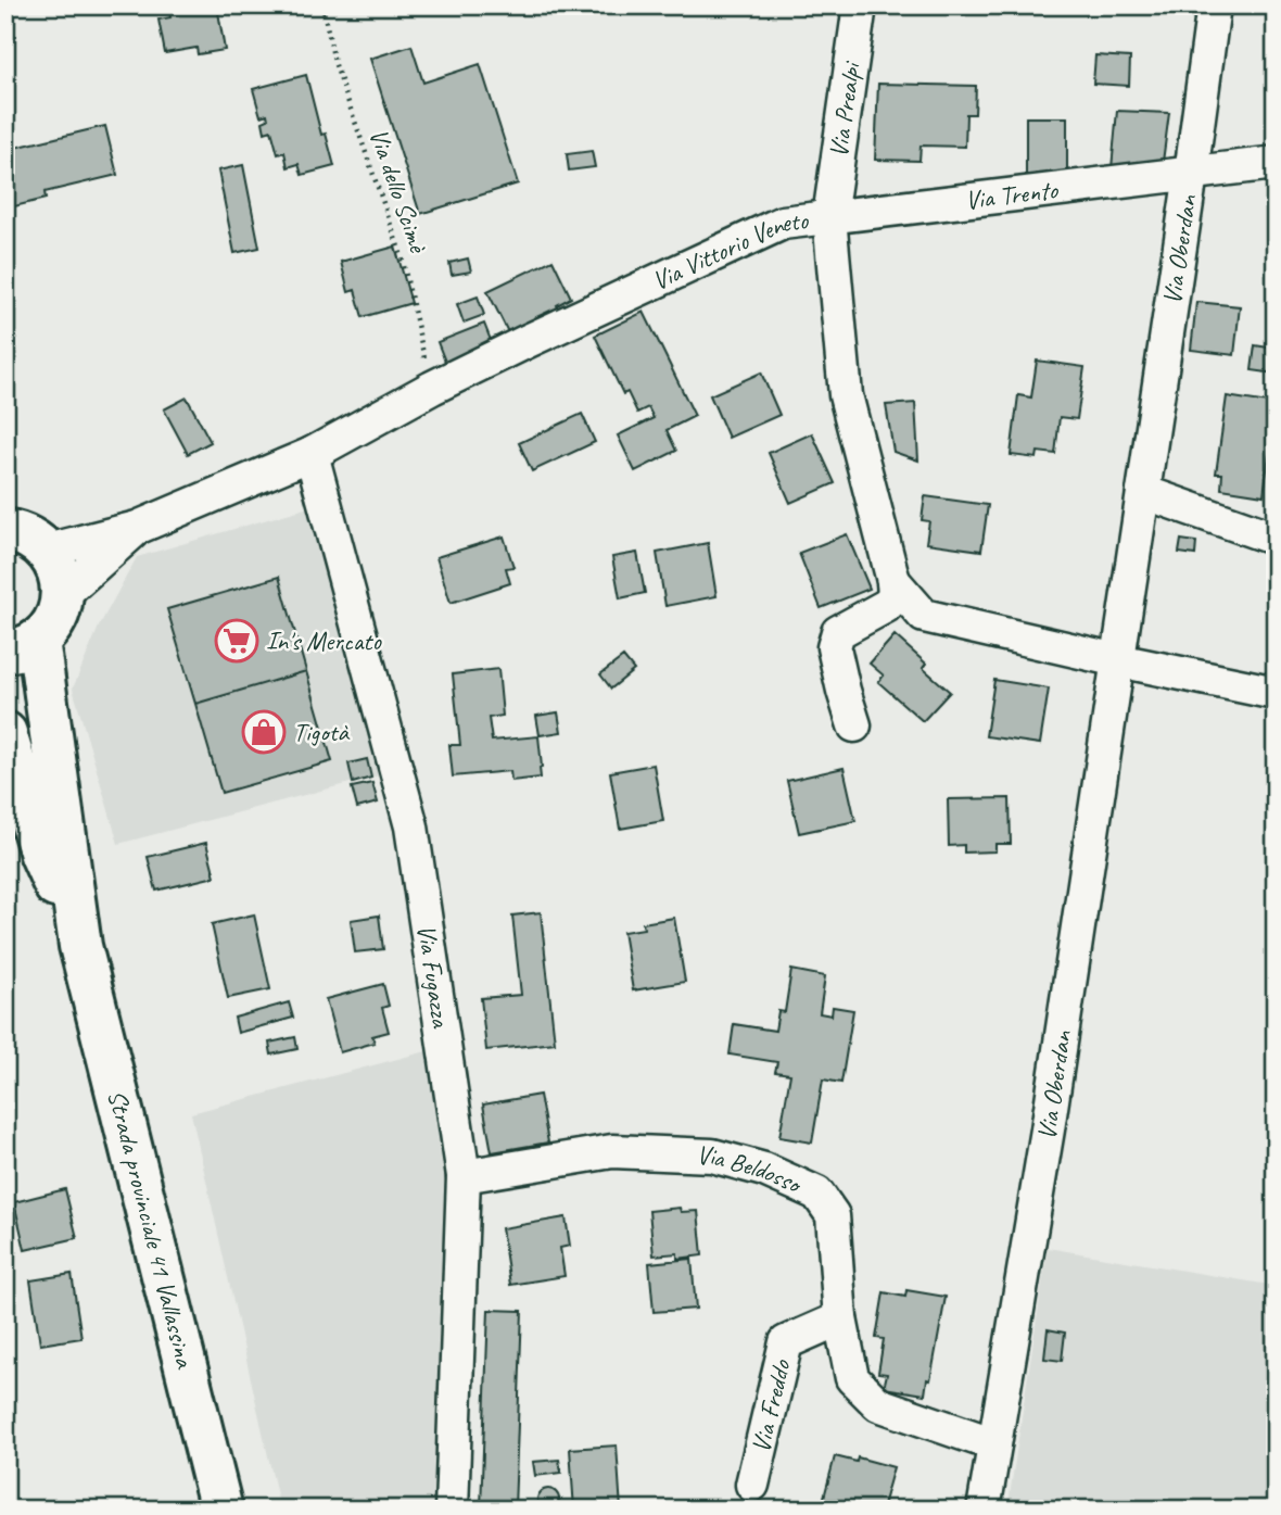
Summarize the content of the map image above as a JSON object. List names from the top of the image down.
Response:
{
  "streets": {
    "main road": ["Strada provinciale 41 Vallassina"],
    "street": [
      "Via Prealpi",
      "Via Trento",
      "Via Oberdan",
      "Via Vittorio Veneto",
      "Via Fugazza",
      "Via Beldosso",
      "Via Freddo"
    ],
    "path": ["Via dello Scimè"]
  },
  "crossings": [
    ["Via Prealpi", "Via Trento"],
    ["Via Prealpi", "Via Vittorio Veneto"],
    ["Via dello Scimè", "Via Vittorio Veneto"],
    ["Via Trento", "Via Oberdan"],
    ["Via Trento", "Via Vittorio Veneto"],
    ["Via Oberdan", "Via Beldosso"],
    ["Via Vittorio Veneto", "Via Fugazza"],
    ["Via Vittorio Veneto", "Strada provinciale 41 Vallassina"],
    ["Via Fugazza", "Via Beldosso"],
    ["Via Beldosso", "Via Freddo"]
  ],
  "places": {
    "supermarket": ["In's Mercato"],
    "shop": ["Tigotà"]
  }
}
